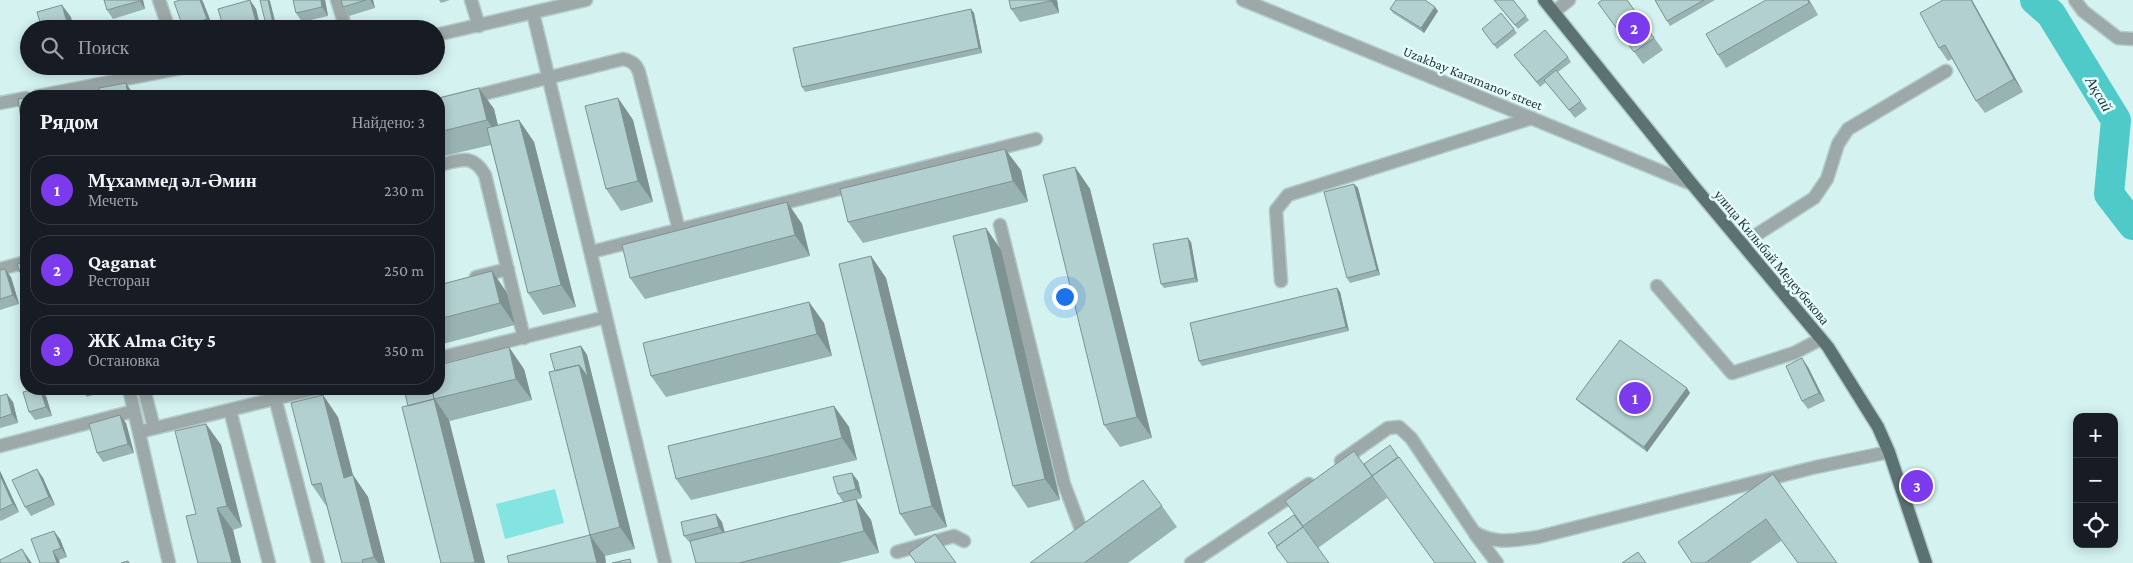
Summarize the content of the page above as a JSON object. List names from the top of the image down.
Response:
{
  "streets": {
    "main road": ["улица Килыбай Медеубекова"],
    "street": ["Uzakbay Karamanov street"]
  },
  "crossings": [
    ["Uzakbay Karamanov street", "улица Килыбай Медеубекова"]
  ],
  "water": ["Ақсай"],
  "page": {
    "pins": ["2", "1", "3"],
    "search": "Поиск",
    "heading": ["Рядом", "Найдено: 3"],
    "list": [
      {
        "mark": "1",
        "name": "Мұхаммед әл-Әмин",
        "note": "Мечеть",
        "value": "230 m"
      },
      {
        "mark": "2",
        "name": "Qaganat",
        "note": "Ресторан",
        "value": "250 m"
      },
      {
        "mark": "3",
        "name": "ЖК Alma City 5",
        "note": "Остановка",
        "value": "350 m"
      }
    ],
    "map_buttons": ["+", "−"]
  }
}
